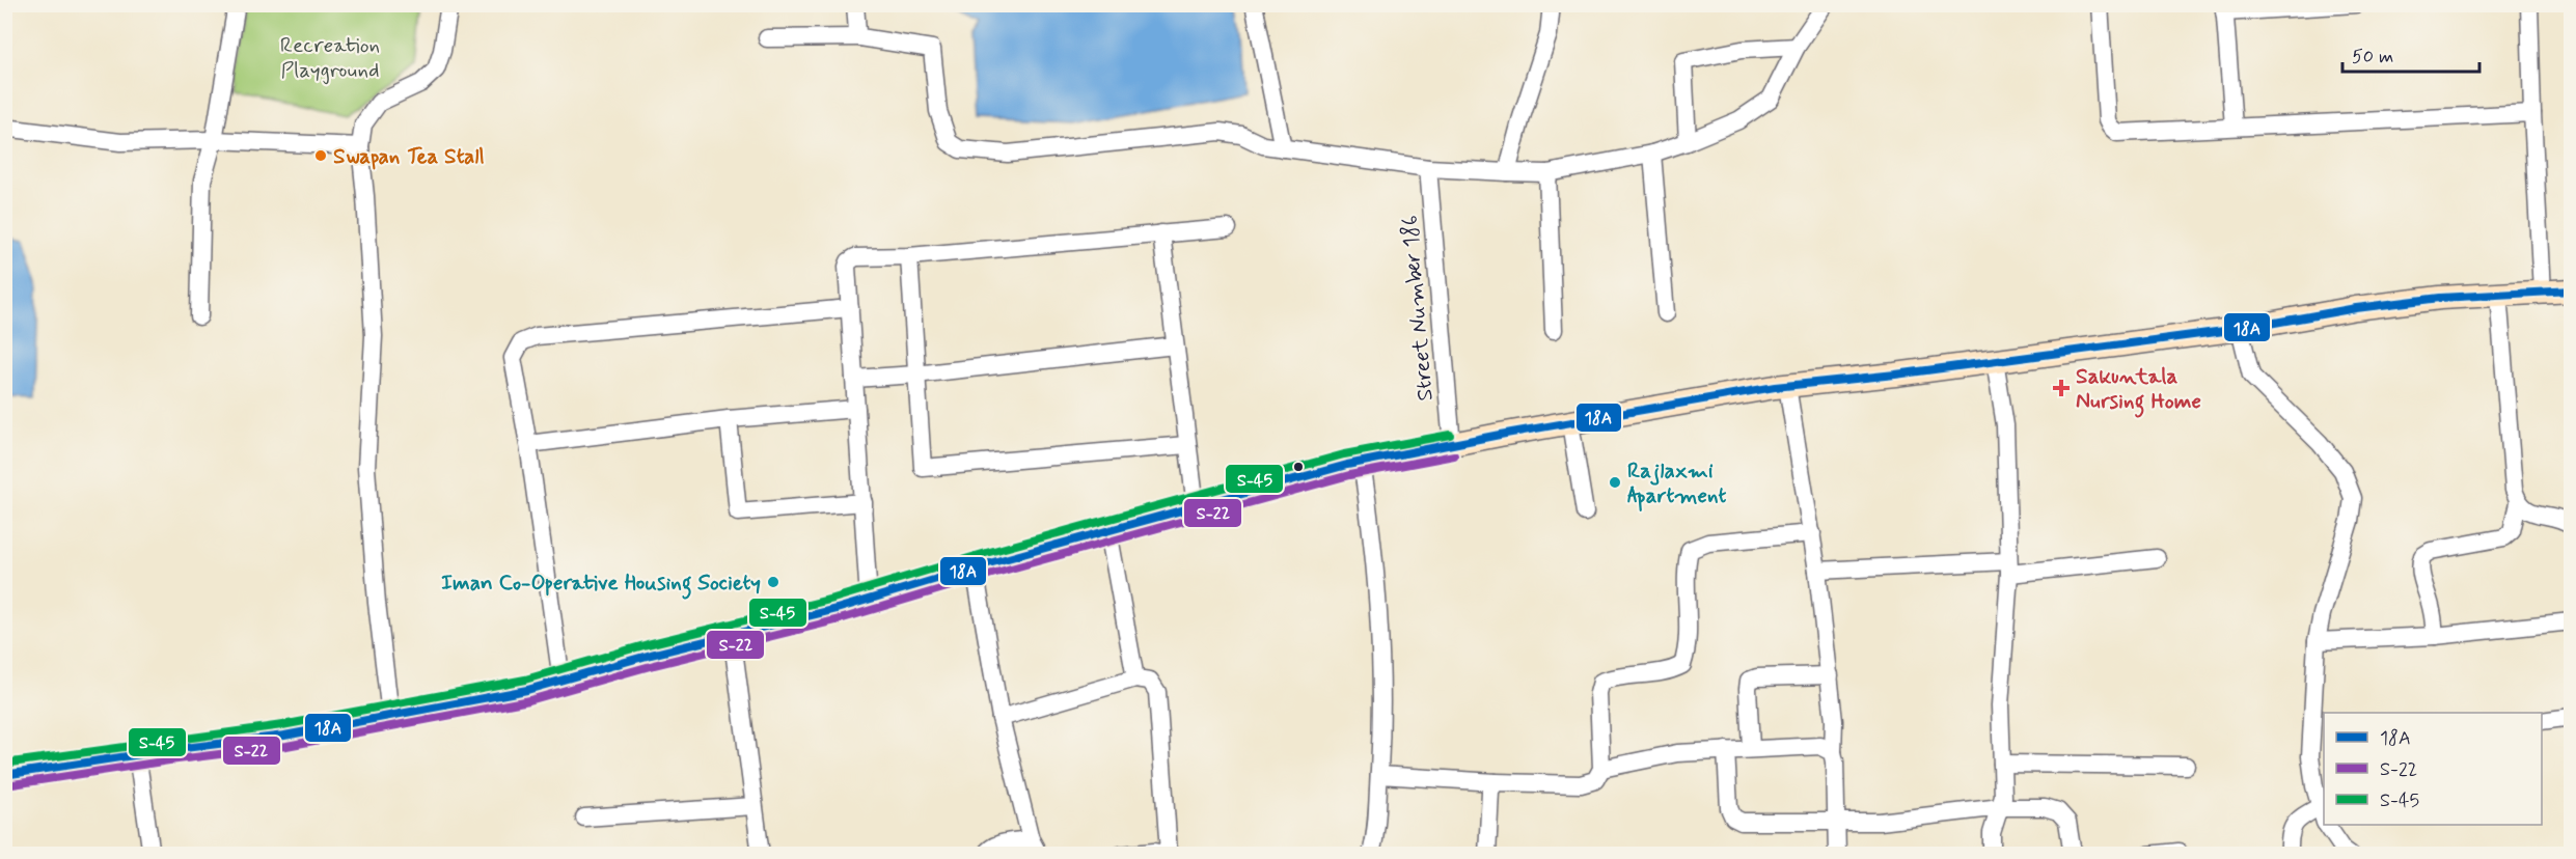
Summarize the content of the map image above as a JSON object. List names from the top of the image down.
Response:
{
  "streets": {
    "street": ["Street Number 186"]
  },
  "parks": ["Recreation Playground"],
  "places": {
    "other": ["Swapan Tea Stall", "Rajlaxmi Apartment", "Iman Co-Operative Housing Society"],
    "health": ["Sakuntala Nursing Home"]
  },
  "lines": ["transit line 18A", "transit line S-45", "transit line S-22"],
  "legend": ["18A", "S-22", "S-45"],
  "scale_bar": "50 m"
}
